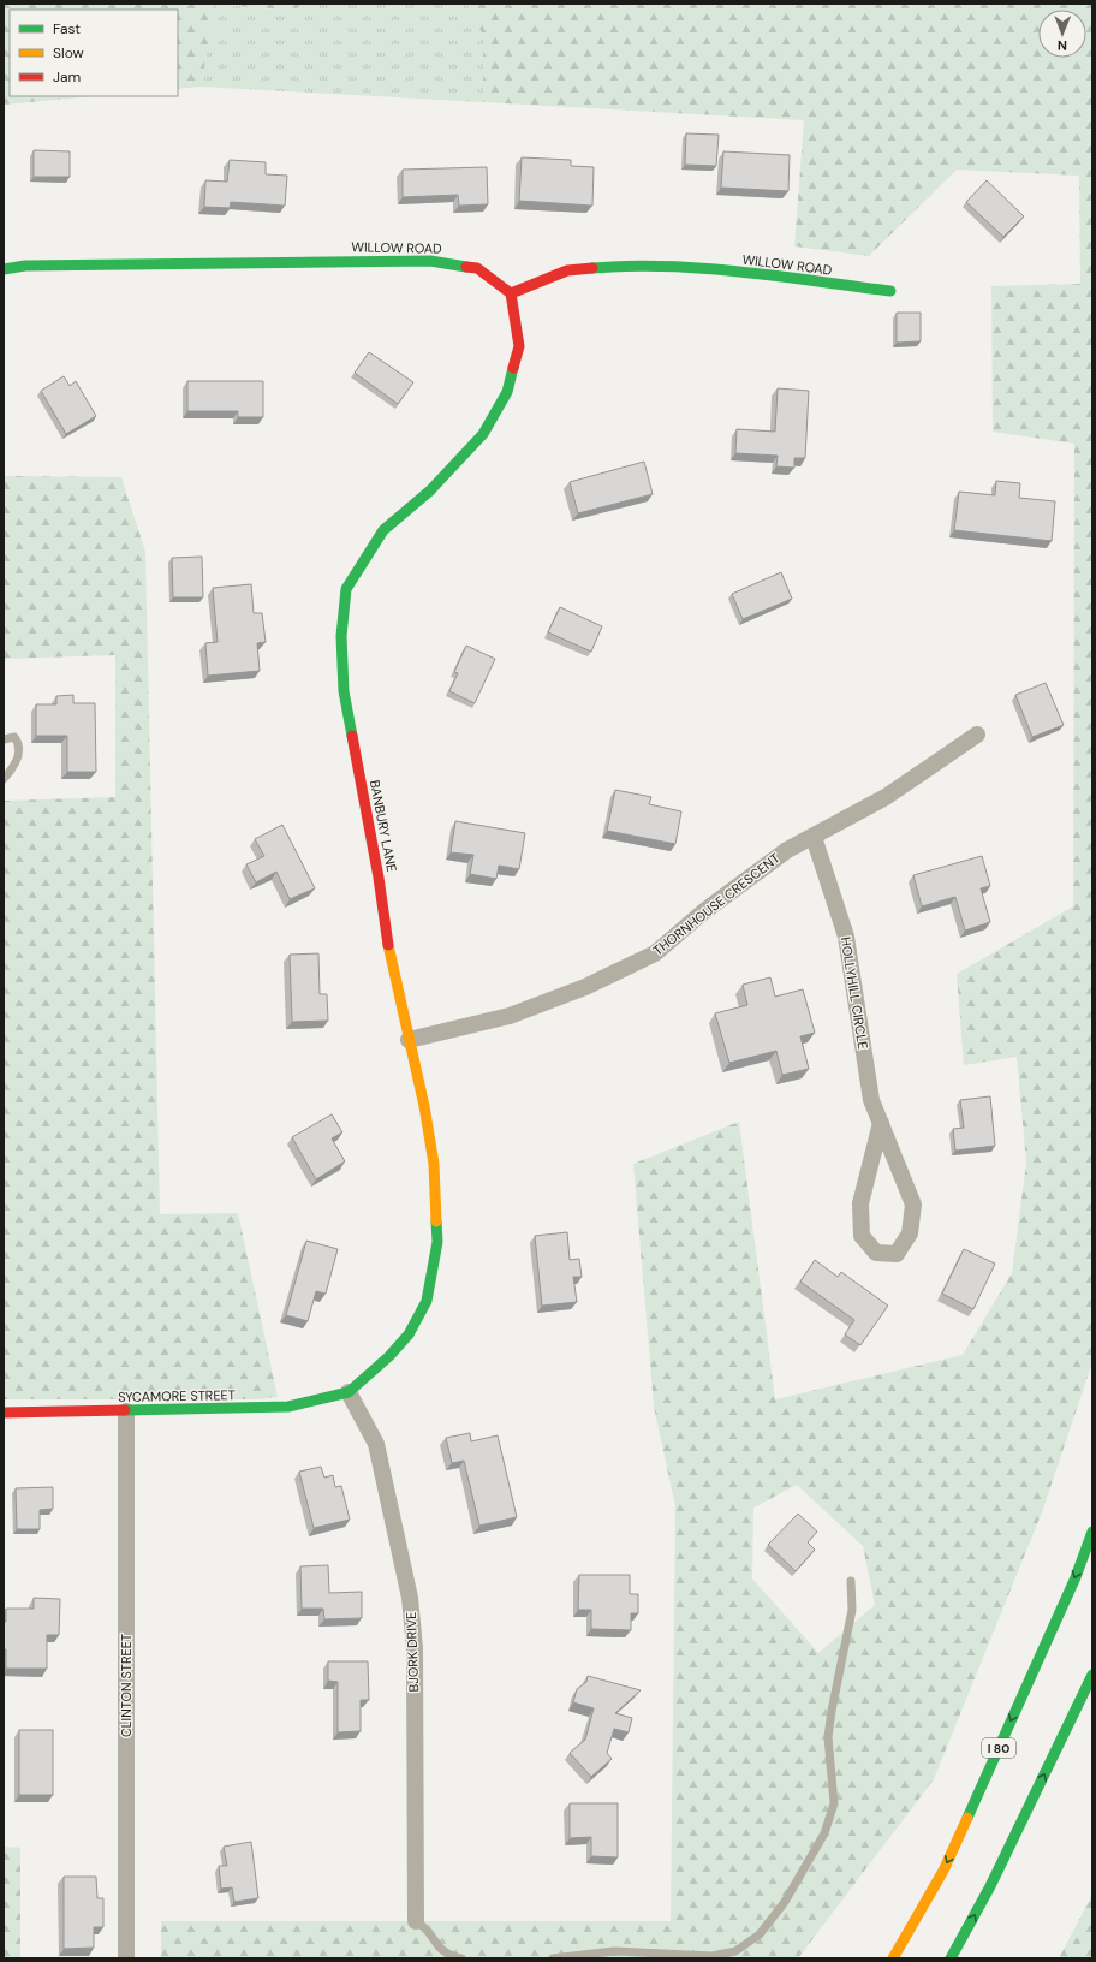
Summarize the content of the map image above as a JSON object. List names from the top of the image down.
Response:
{
  "streets": {
    "main road": [
      "WILLOW ROAD",
      "BANBURY LANE",
      "SYCAMORE STREET",
      "I 80"
    ],
    "street": [
      "THORNHOUSE CRESCENT",
      "HOLLYHILL CIRCLE",
      "BJORK DRIVE",
      "CLINTON STREET"
    ]
  },
  "crossings": [
    ["WILLOW ROAD", "BANBURY LANE"],
    ["BANBURY LANE", "THORNHOUSE CRESCENT"],
    ["BANBURY LANE", "SYCAMORE STREET"],
    ["BANBURY LANE", "BJORK DRIVE"],
    ["THORNHOUSE CRESCENT", "HOLLYHILL CIRCLE"],
    ["SYCAMORE STREET", "BJORK DRIVE"],
    ["SYCAMORE STREET", "CLINTON STREET"]
  ],
  "legend": ["Fast", "Slow", "Jam"],
  "north": "bottom"
}
